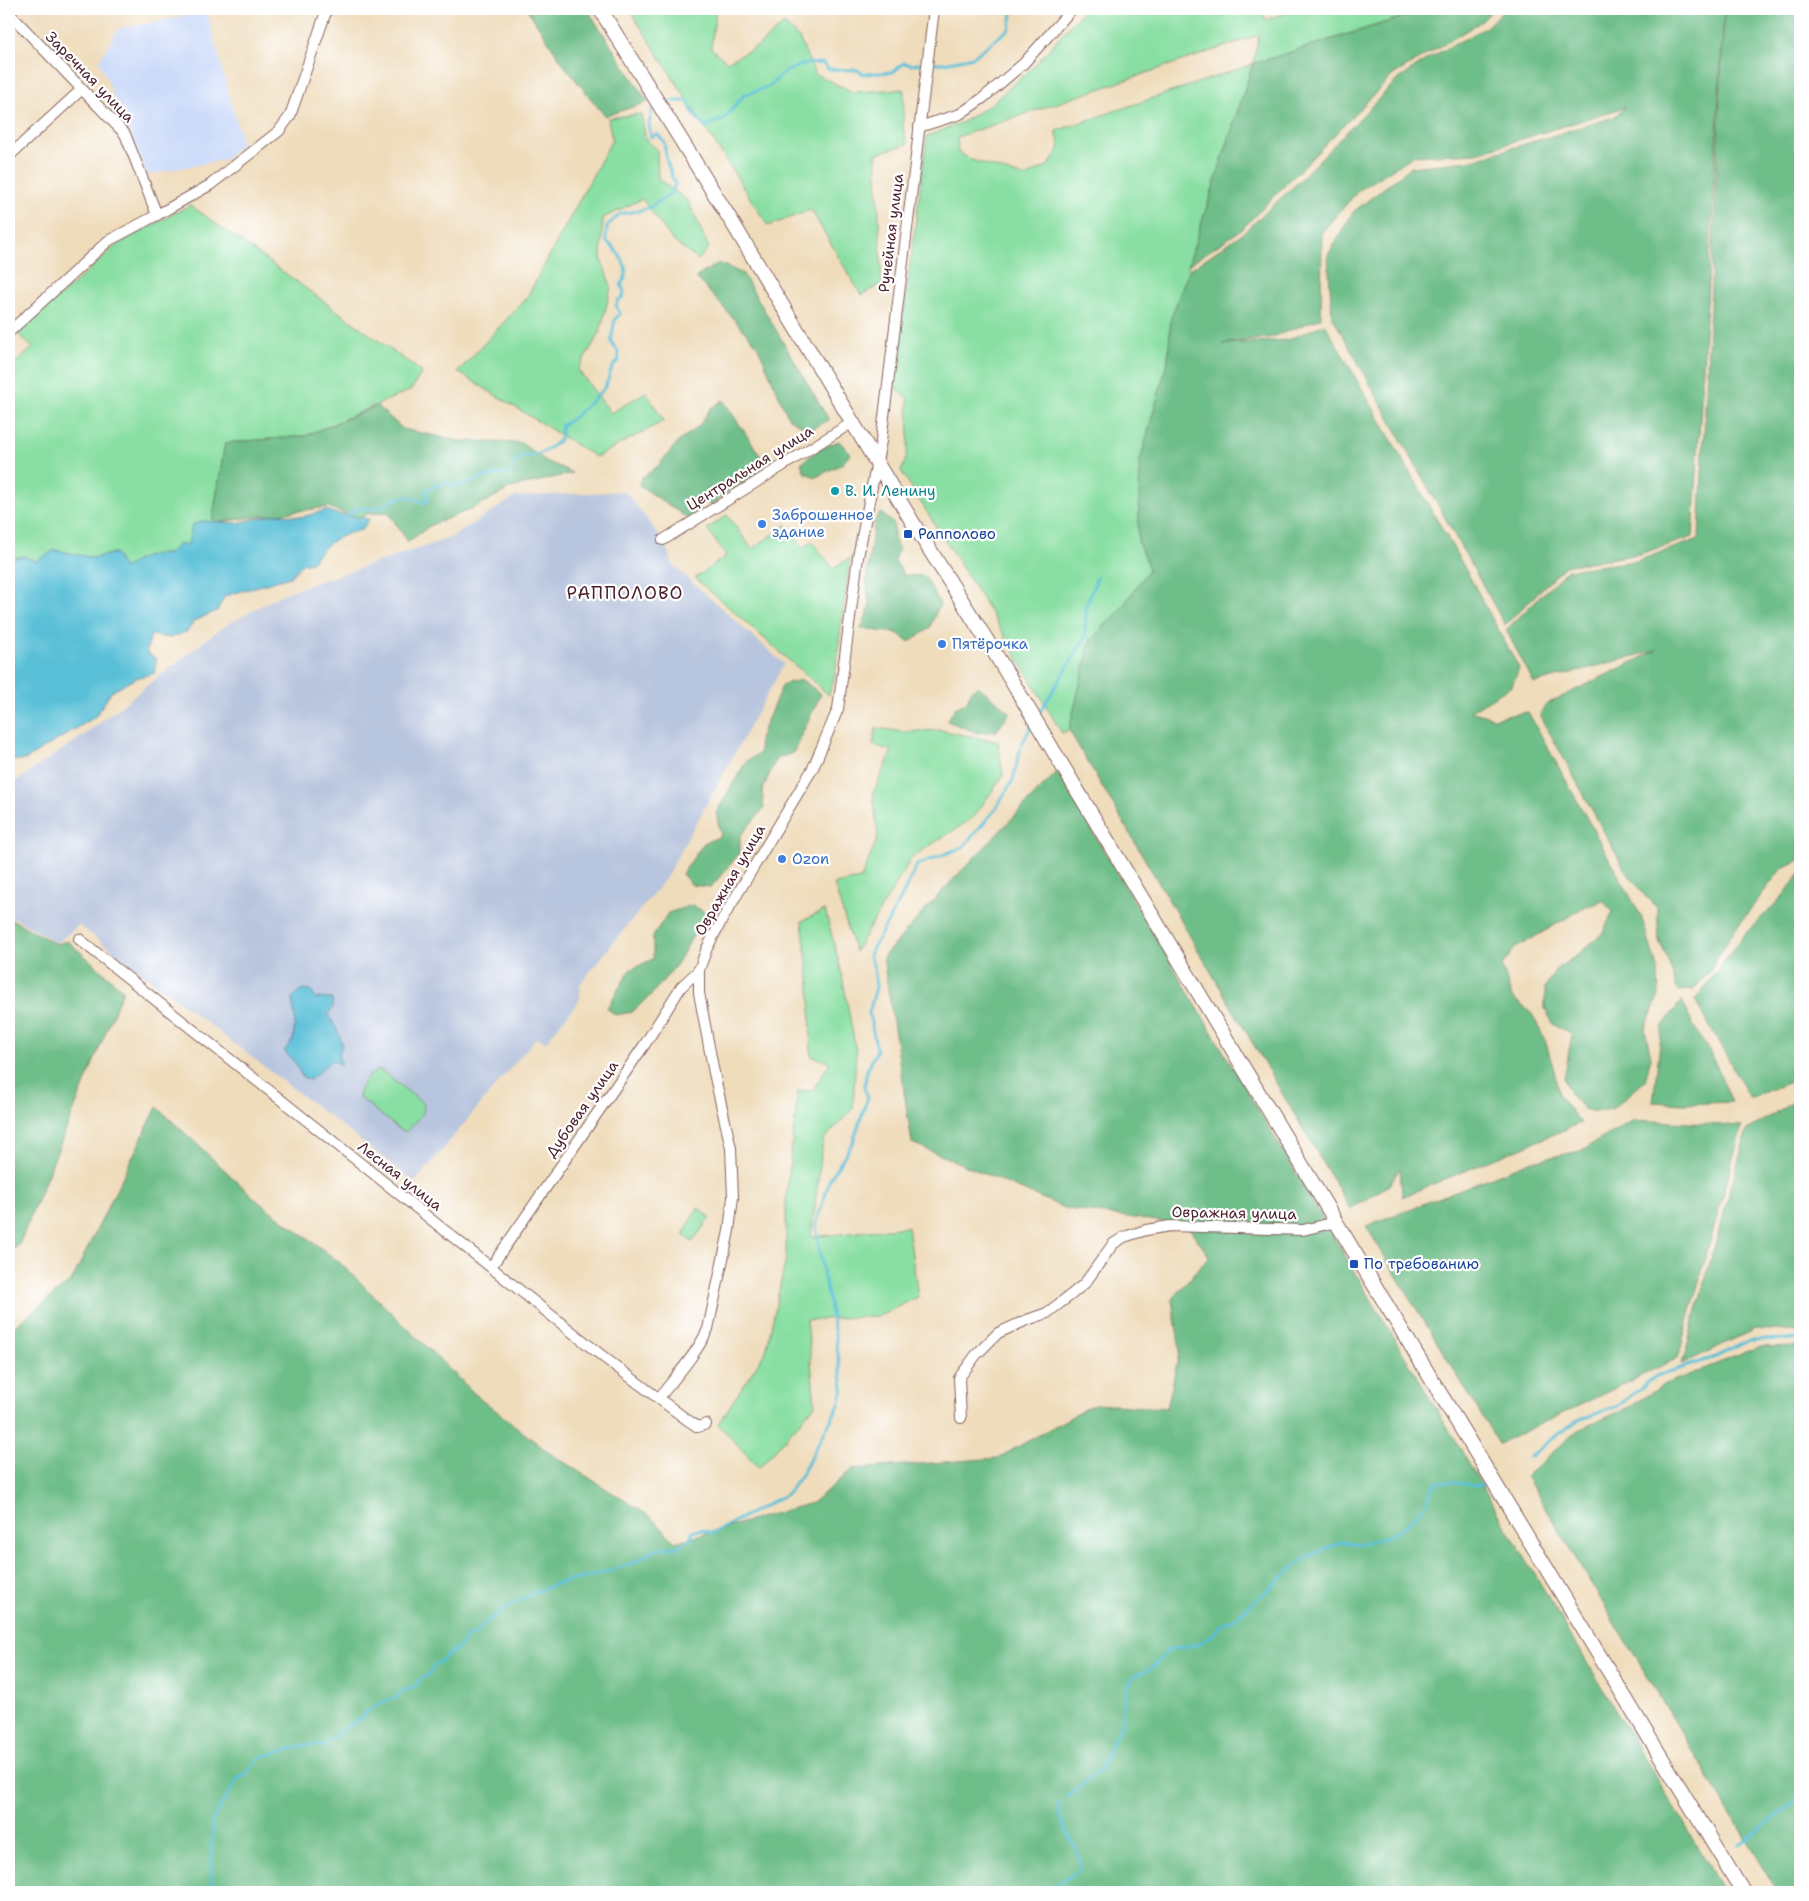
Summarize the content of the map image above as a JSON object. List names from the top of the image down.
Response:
{
  "streets": {
    "street": [
      "Заречная улица",
      "Ручейная улица",
      "Центральная улица",
      "Овражная улица",
      "Дубовая улица",
      "Лесная улица"
    ]
  },
  "crossings": [
    ["Ручейная улица", "Овражная улица"],
    ["Овражная улица", "Дубовая улица"],
    ["Овражная улица", "Лесная улица"],
    ["Дубовая улица", "Лесная улица"]
  ],
  "districts": ["РАППОЛОВО"],
  "places": {
    "other": [
      "В. И. Ленину",
      "Заброшенное здание",
      "Пятёрочка",
      "Ozon"
    ],
    "transit": ["Рапполово", "По требованию"]
  }
}
